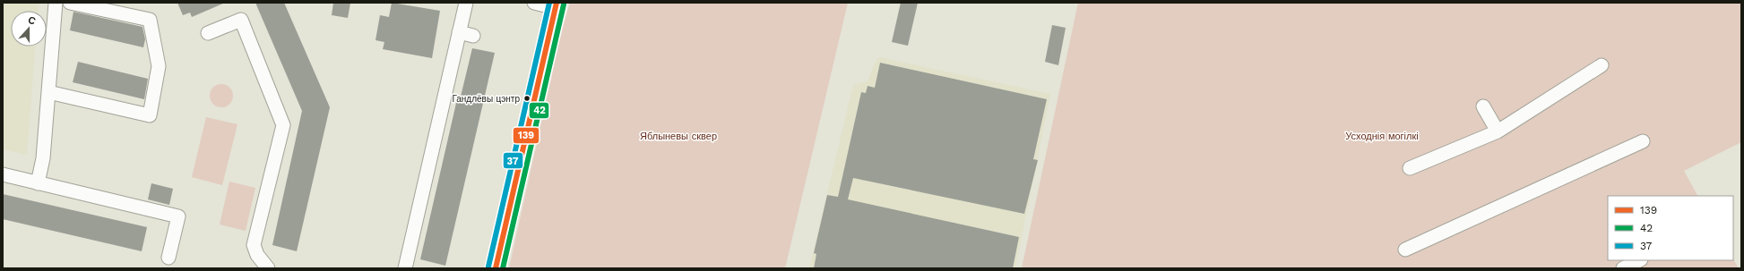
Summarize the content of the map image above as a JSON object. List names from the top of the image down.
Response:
{
  "parks": ["Яблыневы сквер", "Усходнія могілкі"],
  "places": ["Гандлёвы цэнтр"],
  "lines": ["transit line 139", "transit line 37", "transit line 42"],
  "legend": ["139", "42", "37"],
  "north": "top"
}
